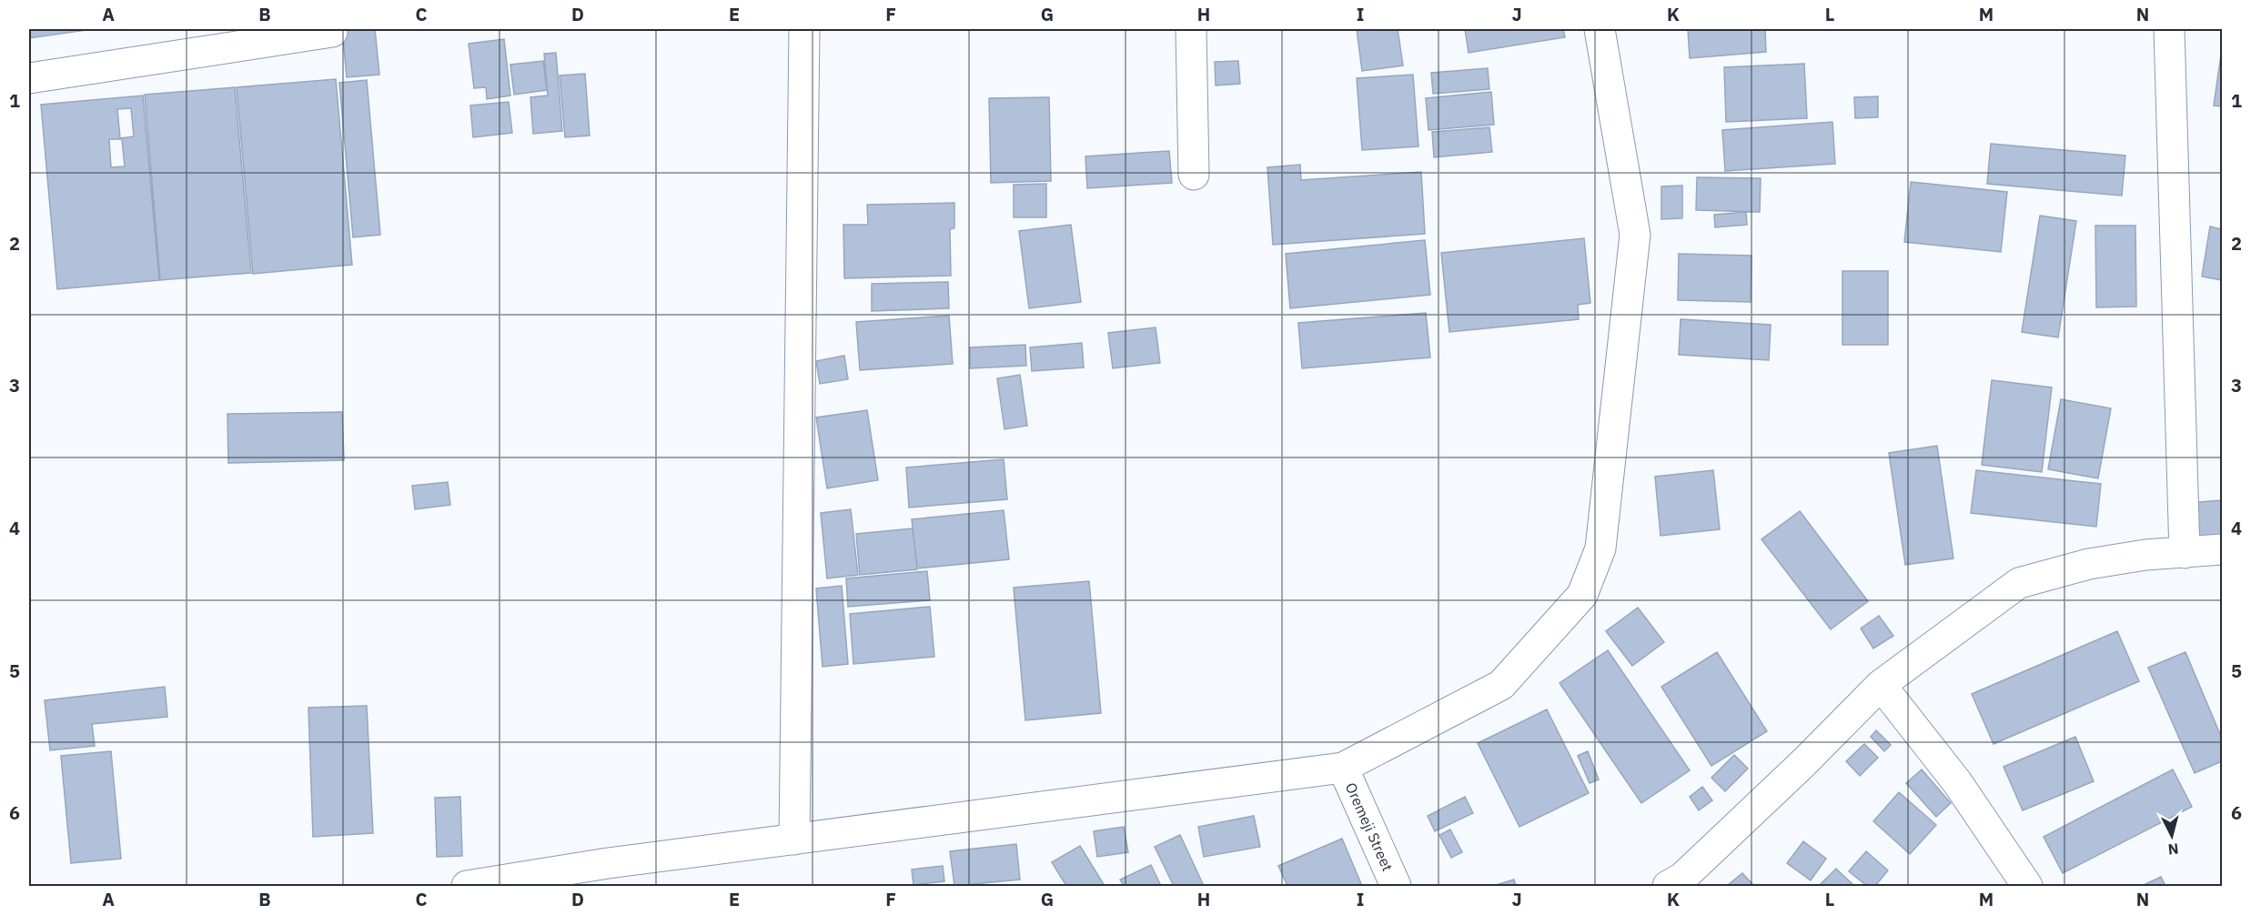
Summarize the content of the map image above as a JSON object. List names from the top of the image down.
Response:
{
  "streets": {
    "street": ["Oremeji Street"]
  },
  "north": "bottom",
  "grid": {
    "columns": [
      "A",
      "B",
      "C",
      "D",
      "E",
      "F",
      "G",
      "H",
      "I",
      "J",
      "K",
      "L",
      "M",
      "N"
    ],
    "rows": [
      "1",
      "2",
      "3",
      "4",
      "5",
      "6"
    ]
  }
}
